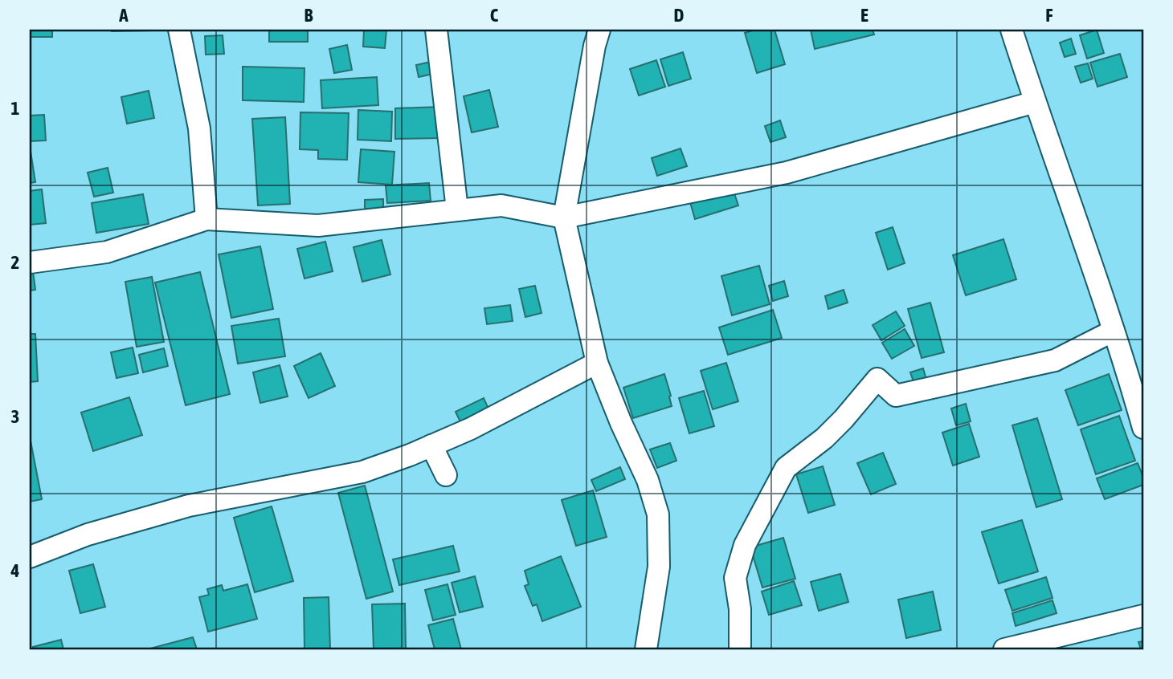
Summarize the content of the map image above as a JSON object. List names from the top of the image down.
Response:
{
  "grid": {
    "columns": [
      "A",
      "B",
      "C",
      "D",
      "E",
      "F"
    ],
    "rows": [
      "1",
      "2",
      "3",
      "4"
    ]
  }
}
